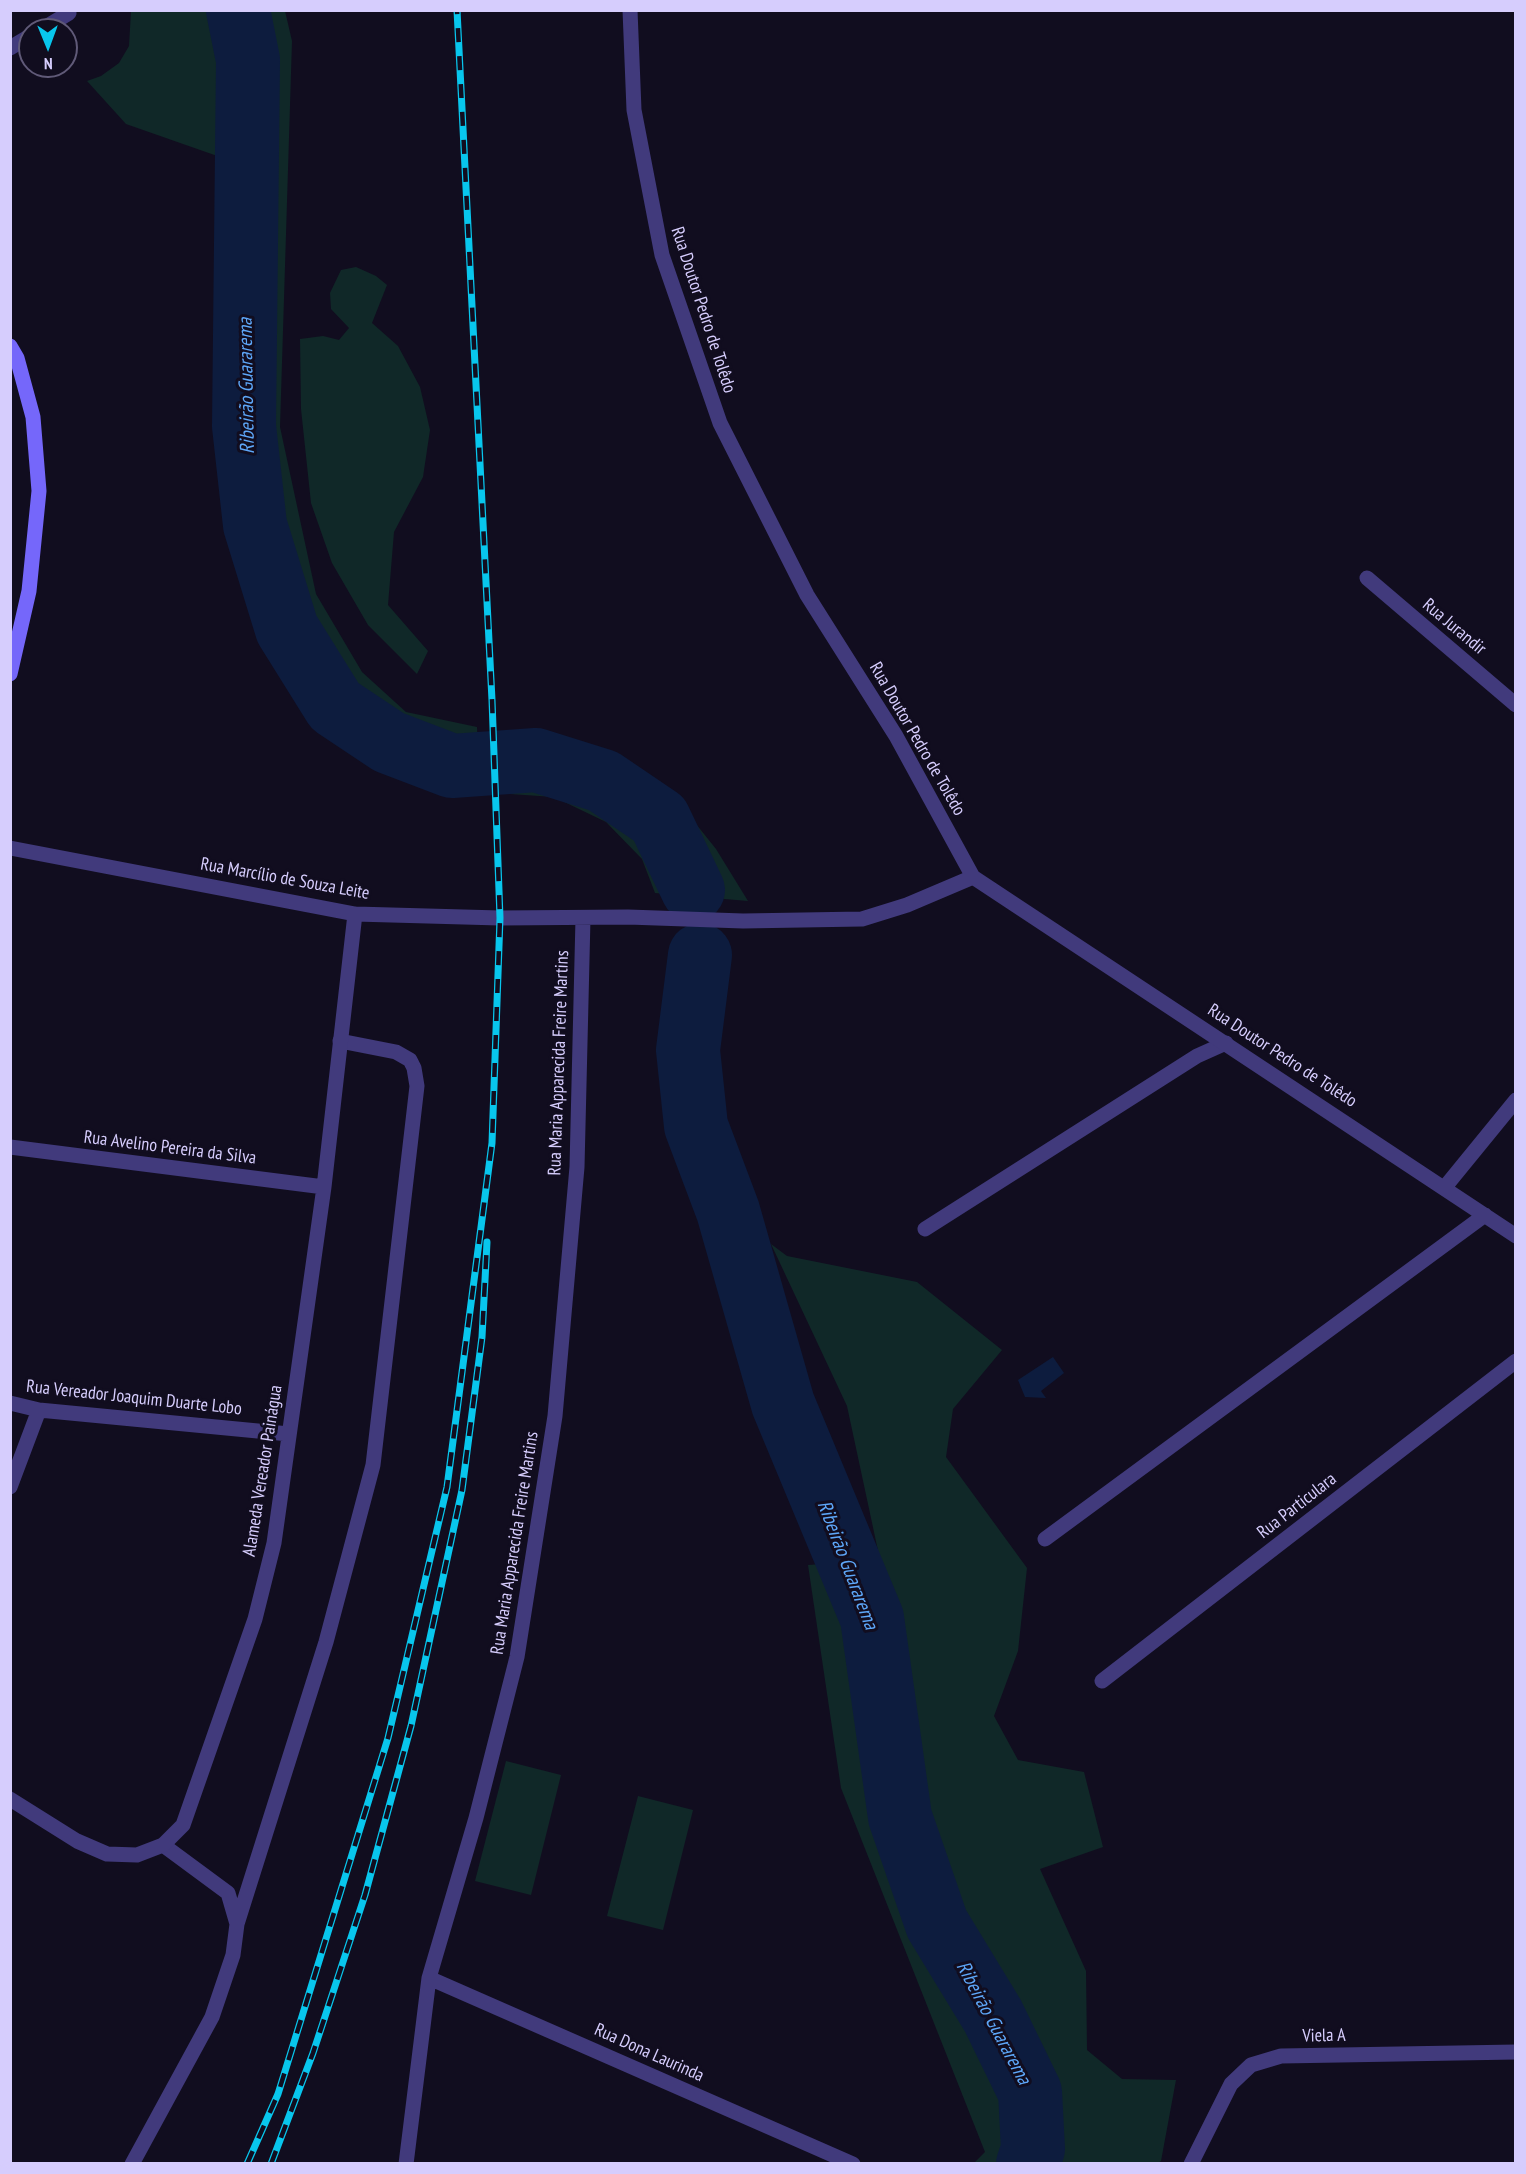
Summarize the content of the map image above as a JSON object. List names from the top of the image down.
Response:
{
  "streets": {
    "street": [
      "Rua Doutor Pedro de Tolêdo",
      "Rua Jurandir",
      "Rua Marcílio de Souza Leite",
      "Rua Maria Apparecida Freire Martins",
      "Rua Avelino Pereira da Silva",
      "Rua Vereador Joaquim Duarte Lobo",
      "Alameda Vereador Painágua",
      "Rua Particulara",
      "Viela A",
      "Rua Dona Laurinda"
    ]
  },
  "crossings": [
    ["Rua Doutor Pedro de Tolêdo", "Rua Marcílio de Souza Leite"],
    ["Rua Marcílio de Souza Leite", "Rua Maria Apparecida Freire Martins"],
    ["Rua Marcílio de Souza Leite", "Alameda Vereador Painágua"],
    ["Rua Maria Apparecida Freire Martins", "Rua Dona Laurinda"],
    ["Rua Avelino Pereira da Silva", "Alameda Vereador Painágua"],
    ["Rua Vereador Joaquim Duarte Lobo", "Alameda Vereador Painágua"]
  ],
  "water": ["Ribeirão Guararema"],
  "north": "bottom"
}
